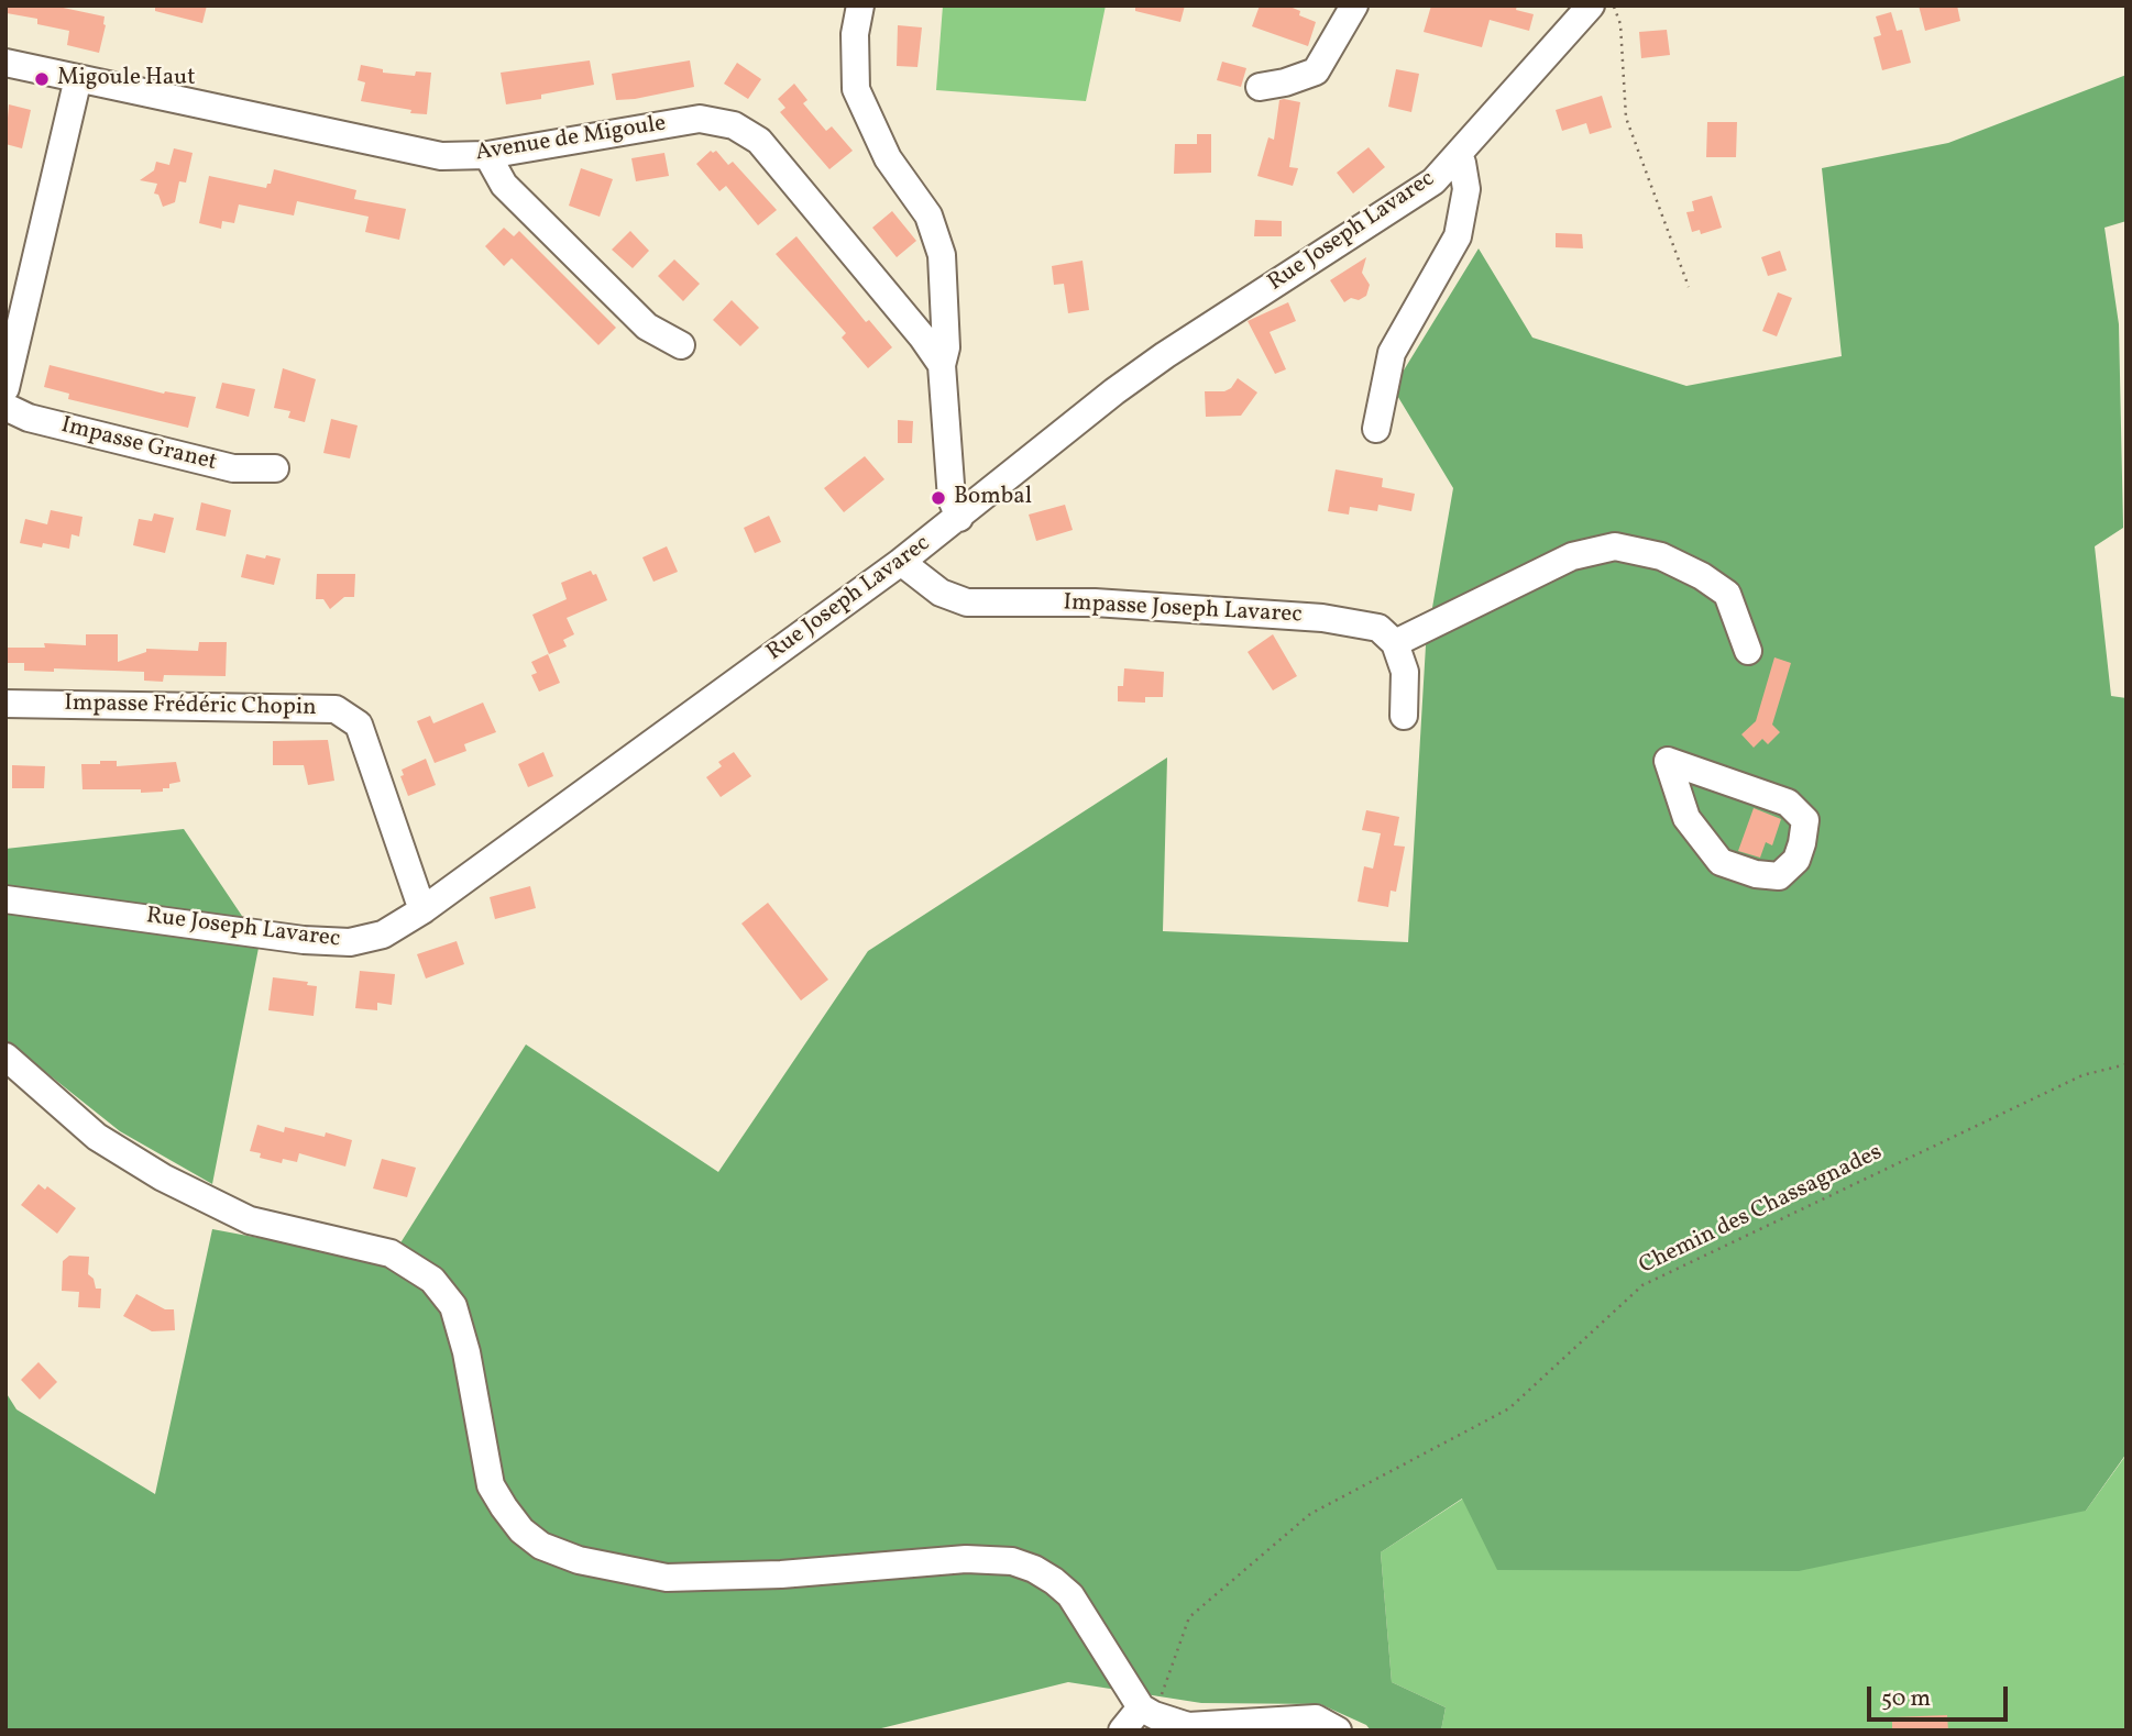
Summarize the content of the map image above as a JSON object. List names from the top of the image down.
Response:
{
  "streets": {
    "street": [
      "Avenue de Migoule",
      "Rue Joseph Lavarec",
      "Impasse Granet",
      "Impasse Joseph Lavarec",
      "Impasse Frédéric Chopin"
    ],
    "path": ["Chemin des Chassagnades"]
  },
  "crossings": [
    ["Rue Joseph Lavarec", "Impasse Joseph Lavarec"],
    ["Rue Joseph Lavarec", "Impasse Frédéric Chopin"]
  ],
  "places": ["Migoule Haut", "Bombal"],
  "scale_bar": "50 m"
}
